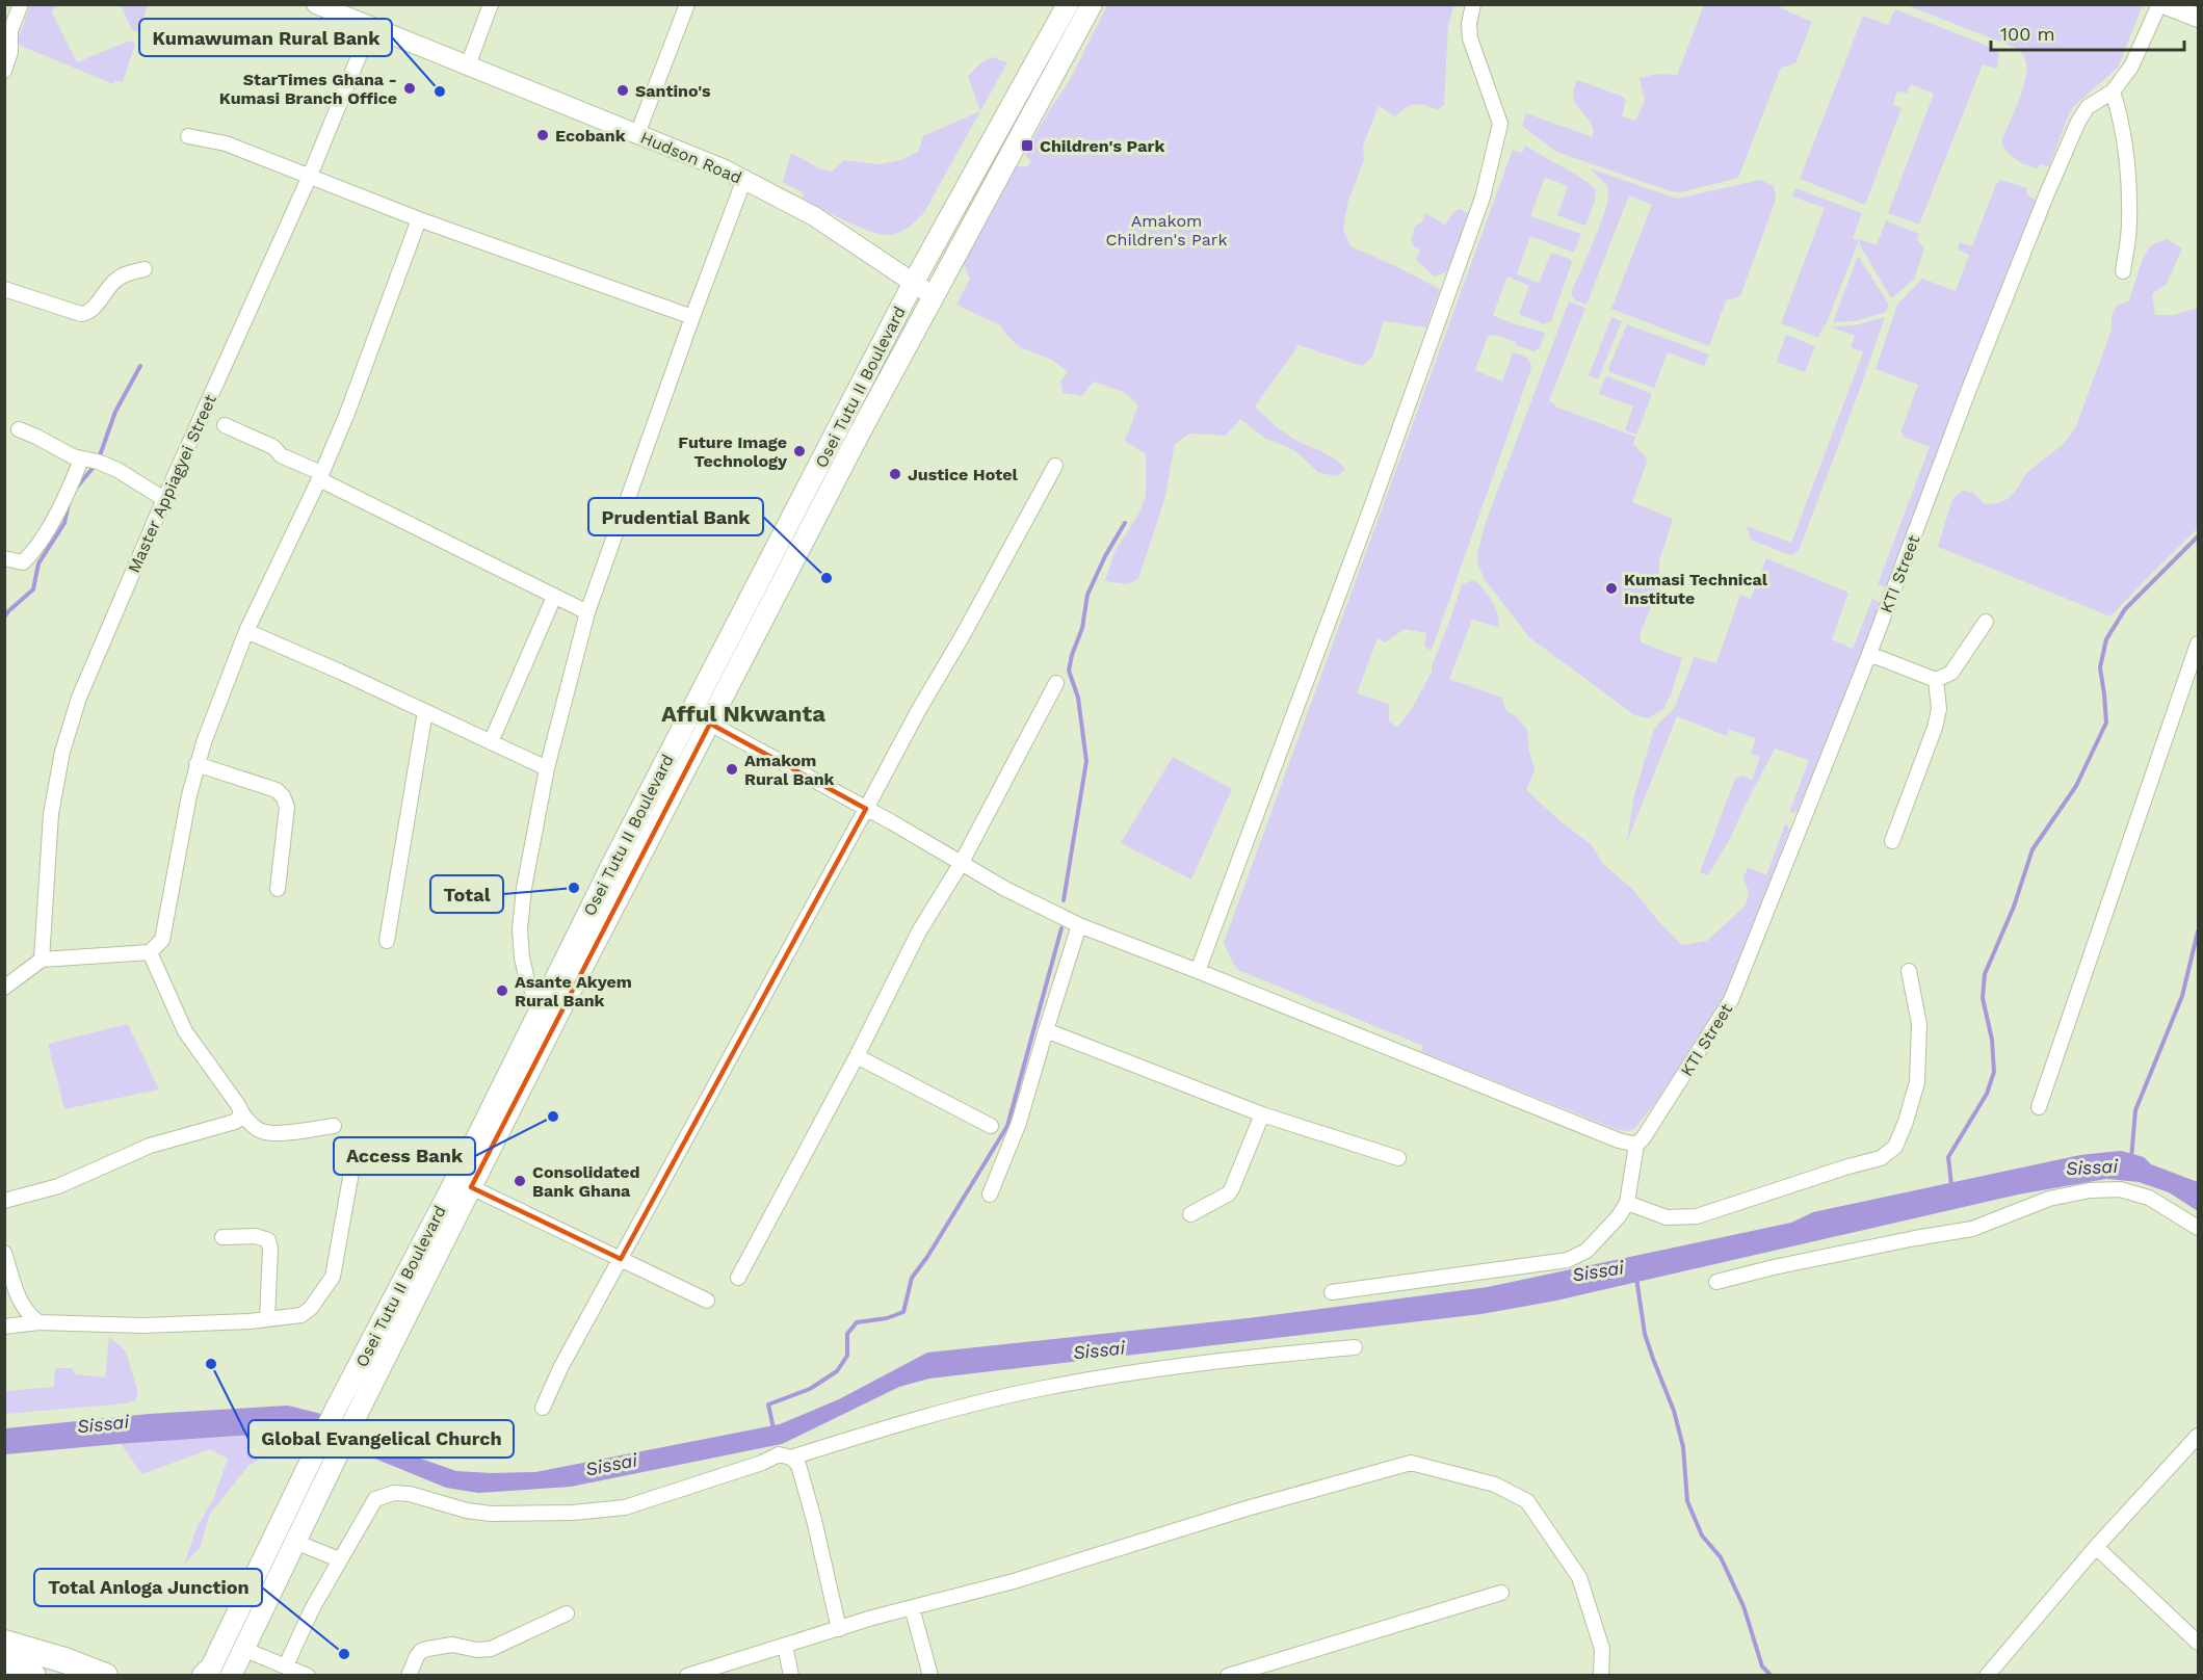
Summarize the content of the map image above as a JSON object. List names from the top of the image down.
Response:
{
  "streets": {
    "main road": ["Osei Tutu II Boulevard"],
    "street": ["Hudson Road", "Master Appiagyei Street", "KTI Street"]
  },
  "crossings": [
    ["Hudson Road", "Osei Tutu II Boulevard"],
    ["Hudson Road", "Master Appiagyei Street"]
  ],
  "districts": ["Afful Nkwanta"],
  "water": ["Sissai"],
  "parks": ["Amakom Children's Park"],
  "places": {
    "other": [
      "StarTimes Ghana - Kumasi Branch Office",
      "Santino's",
      "Kumawuman Rural Bank",
      "Ecobank",
      "Future Image Technology",
      "Justice Hotel",
      "Prudential Bank",
      "Kumasi Technical Institute",
      "Amakom Rural Bank",
      "Total",
      "Asante Akyem Rural Bank",
      "Access Bank",
      "Consolidated Bank Ghana",
      "Global Evangelical Church",
      "Total Anloga Junction"
    ],
    "transit": ["Children's Park"]
  },
  "scale_bar": "100 m"
}
